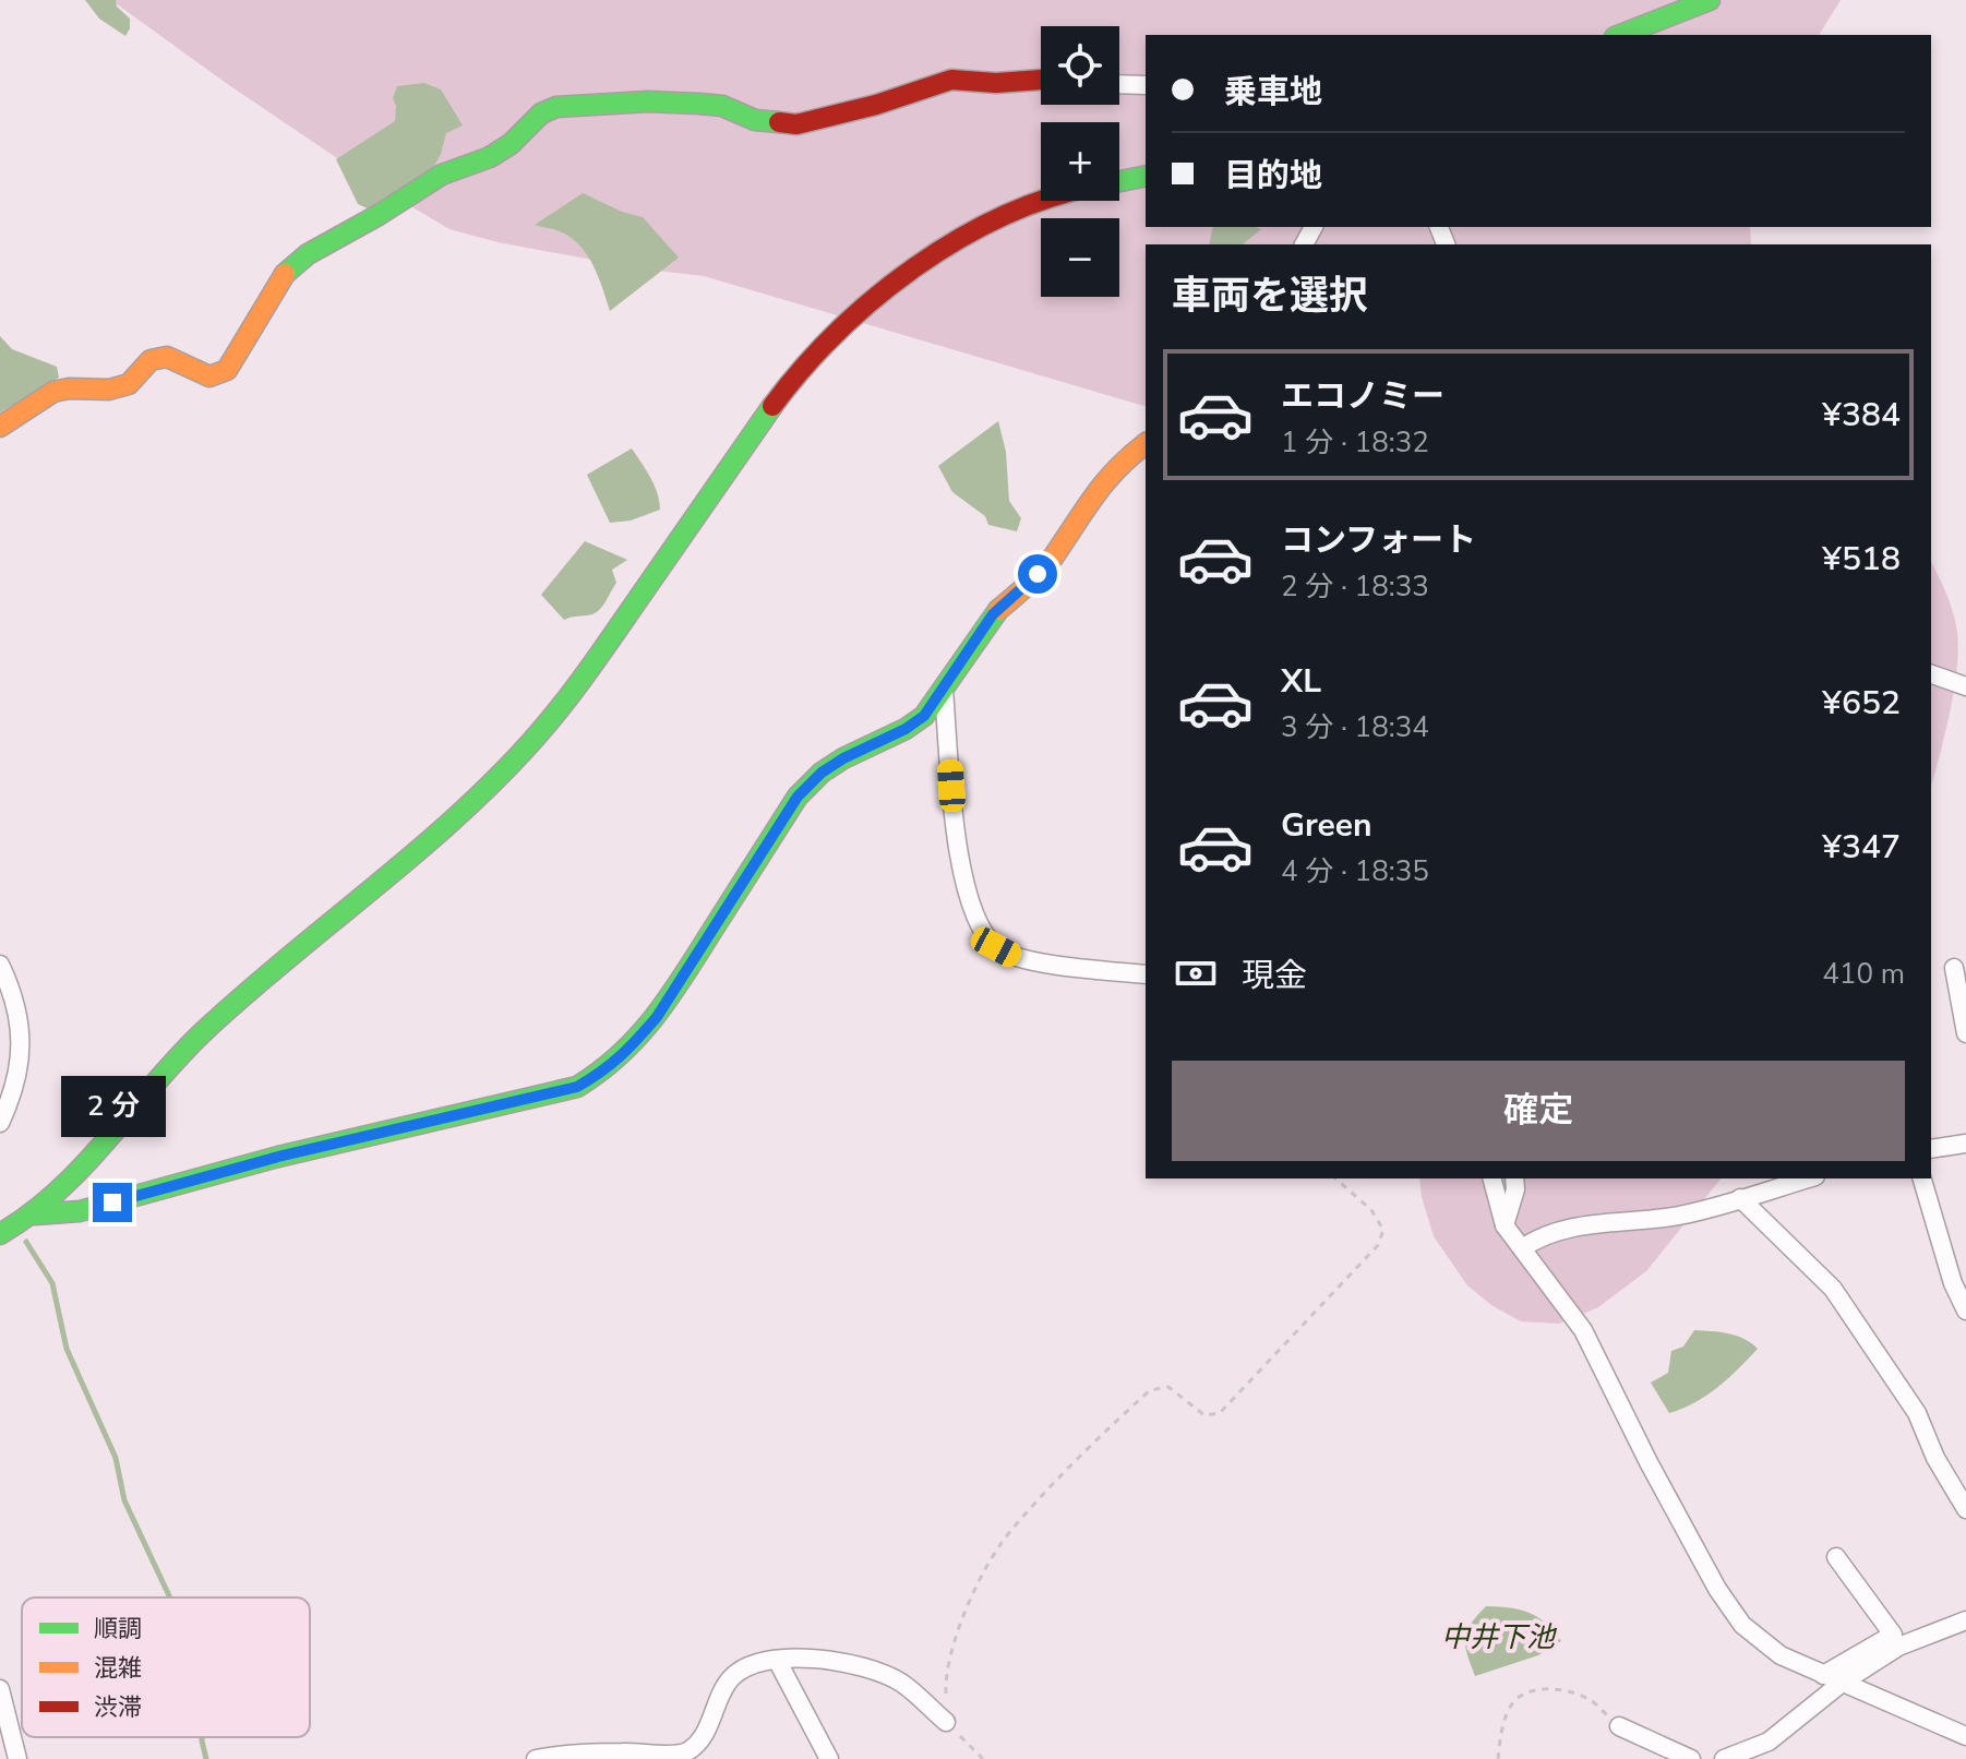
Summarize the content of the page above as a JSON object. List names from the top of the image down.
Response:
{
  "water": ["中井下池"],
  "legend": ["順調", "混雑", "渋滞"],
  "page": {
    "map_buttons": ["+", "−"],
    "banner": ["乗車地", "目的地"],
    "heading": "車両を選択",
    "list": [
      {
        "name": "エコノミー",
        "note": "1 分 · 18:32",
        "value": "¥384"
      },
      {
        "name": "コンフォート",
        "note": "2 分 · 18:33",
        "value": "¥518"
      },
      {
        "name": "XL",
        "note": "3 分 · 18:34",
        "value": "¥652"
      },
      {
        "name": "Green",
        "note": "4 分 · 18:35",
        "value": "¥347"
      }
    ],
    "pay": ["現金", "410 m"],
    "buttons": "確定",
    "bubble": "2 分"
  }
}
